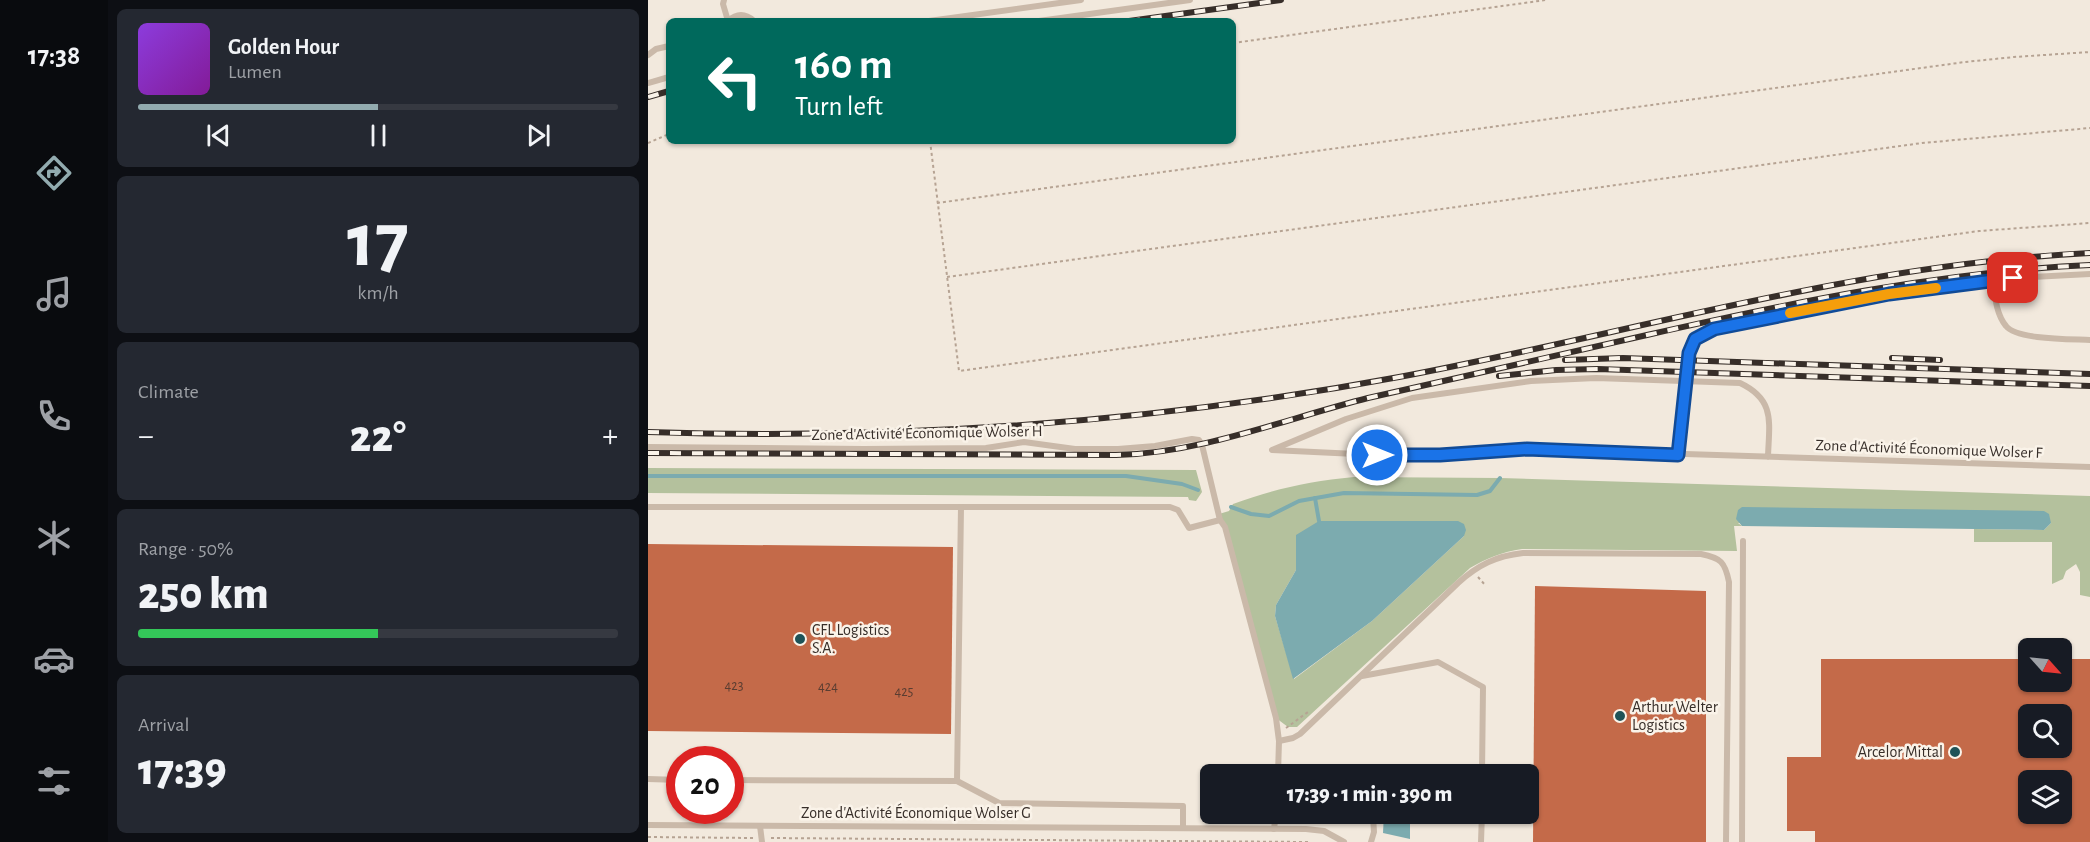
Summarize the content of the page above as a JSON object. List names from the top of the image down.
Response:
{
  "streets": {
    "lane": ["Zone d'Activité Économique Wolser H", "Zone d'Activité Économique Wolser F", "Zone d'Activité Économique Wolser G"]
  },
  "places": ["CFL Logistics S.A.", "Arthur Welter Logistics", "Arcelor Mittal"],
  "house_numbers": ["423", "424", "425"],
  "north": "bottom right",
  "page": {
    "tabs": "17:38",
    "turn": ["160 m", "Turn left"],
    "song": ["Golden Hour", "Lumen"],
    "tile": [
      ["17", "km/h"],
      "Climate",
      ["Range · 50%", "250 km"],
      ["Arrival", "17:39"]
    ],
    "heat": ["−", "22°", "+"],
    "limit": "20",
    "trip": "17:39 · 1 min · 390 m"
  }
}
